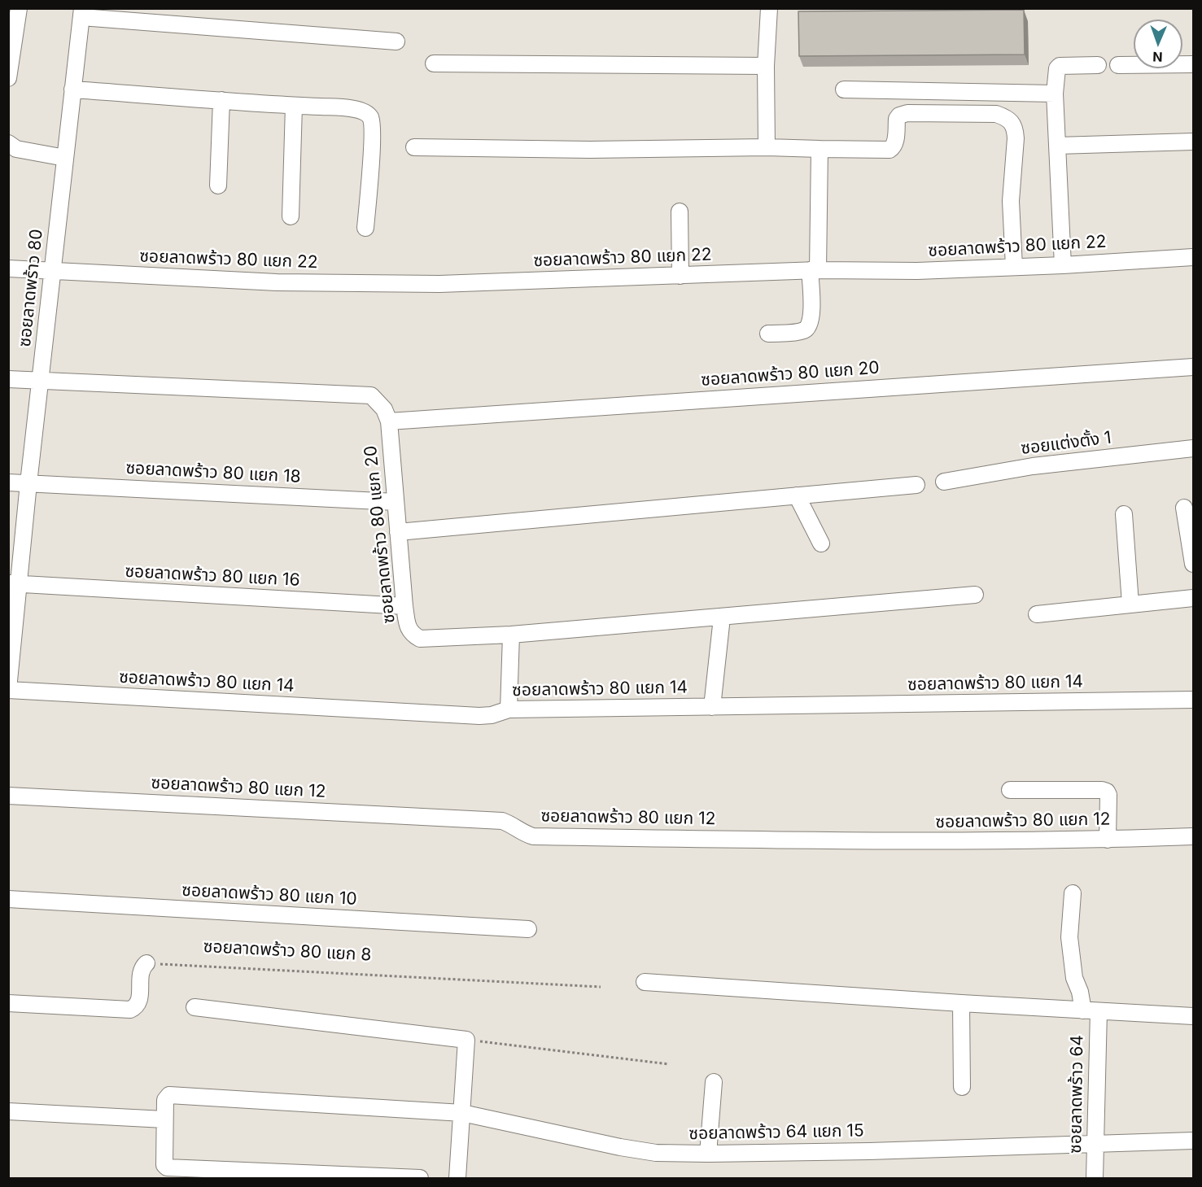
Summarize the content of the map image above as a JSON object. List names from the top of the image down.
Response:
{
  "streets": {
    "street": [
      "ซอยลาดพร้าว 80 แยก 22",
      "ซอยลาดพร้าว 80",
      "ซอยลาดพร้าว 80 แยก 20",
      "ซอยแต่งตั้ง 1",
      "ซอยลาดพร้าว 80 แยก 18",
      "ซอยลาดพร้าว 80 แยก 16",
      "ซอยลาดพร้าว 80 แยก 14",
      "ซอยลาดพร้าว 80 แยก 12",
      "ซอยลาดพร้าว 80 แยก 10",
      "ซอยลาดพร้าว 64",
      "ซอยลาดพร้าว 64 แยก 15"
    ],
    "path": ["ซอยลาดพร้าว 80 แยก 8"]
  },
  "crossings": [
    ["ซอยลาดพร้าว 80 แยก 22", "ซอยลาดพร้าว 80"],
    ["ซอยลาดพร้าว 80", "ซอยลาดพร้าว 80 แยก 20"],
    ["ซอยลาดพร้าว 80", "ซอยลาดพร้าว 80 แยก 18"],
    ["ซอยลาดพร้าว 80", "ซอยลาดพร้าว 80 แยก 16"],
    ["ซอยลาดพร้าว 80", "ซอยลาดพร้าว 80 แยก 14"],
    ["ซอยลาดพร้าว 80 แยก 20", "ซอยลาดพร้าว 80 แยก 18"],
    ["ซอยลาดพร้าว 80 แยก 20", "ซอยลาดพร้าว 80 แยก 16"],
    ["ซอยลาดพร้าว 64", "ซอยลาดพร้าว 64 แยก 15"]
  ],
  "north": "bottom"
}
